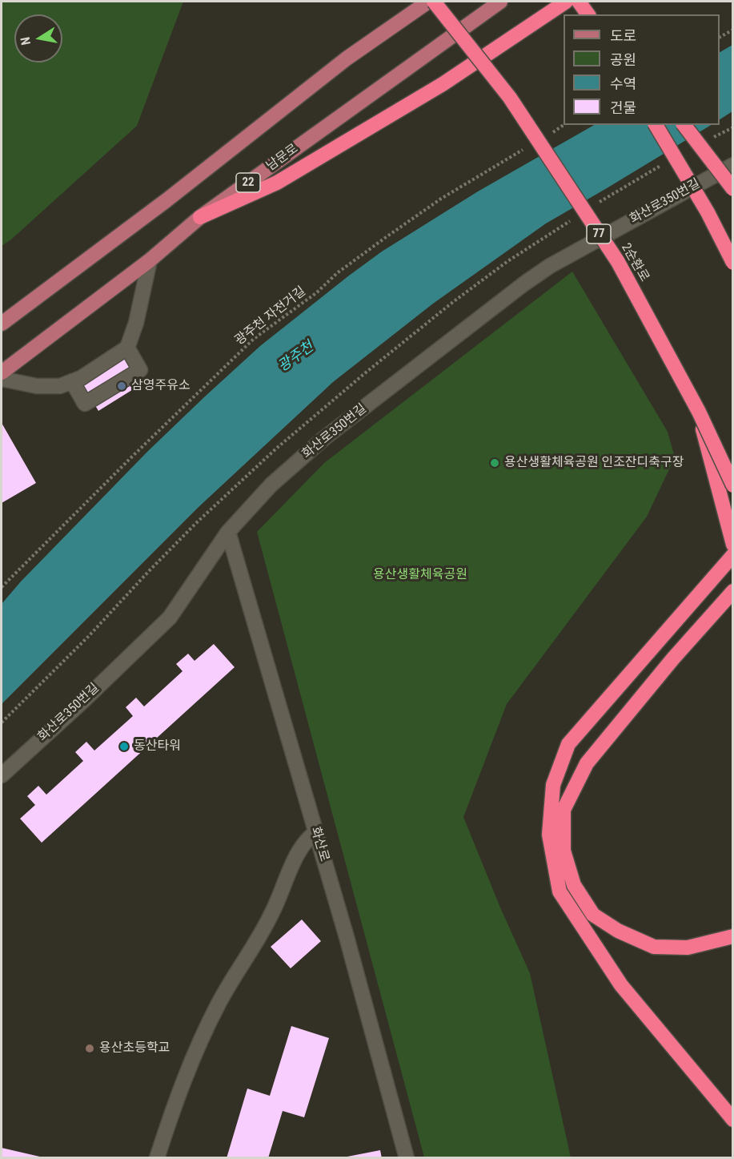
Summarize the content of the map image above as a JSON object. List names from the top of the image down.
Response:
{
  "streets": {
    "highway": ["77", "2순환로"],
    "main road": ["남문로", "22"],
    "street": ["화산로350번길", "화산로"],
    "path": ["광주천 자전거길"]
  },
  "crossings": [
    ["화산로350번길", "화산로"]
  ],
  "water": ["광주천"],
  "parks": ["용산생활체육공원"],
  "places": [
    "삼영주유소",
    "용산생활체육공원 인조잔디축구장",
    "동산타워",
    "용산초등학교"
  ],
  "legend": [
    "도로",
    "공원",
    "수역",
    "건물"
  ],
  "north": "left"
}
